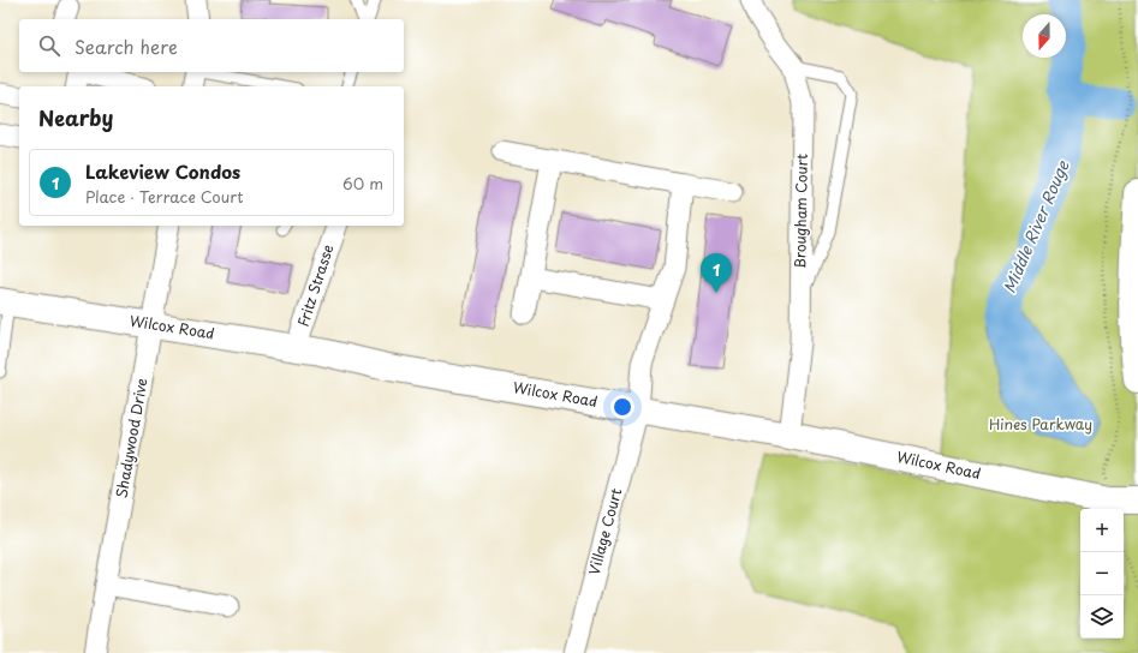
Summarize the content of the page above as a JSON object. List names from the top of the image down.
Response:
{
  "streets": {
    "street": [
      "Brougham Court",
      "Fritz Strasse",
      "Wilcox Road",
      "Shadywood Drive",
      "Village Court"
    ]
  },
  "crossings": [
    ["Brougham Court", "Wilcox Road"],
    ["Fritz Strasse", "Wilcox Road"],
    ["Wilcox Road", "Shadywood Drive"],
    ["Wilcox Road", "Village Court"]
  ],
  "water": ["Middle River Rouge"],
  "parks": ["Hines Parkway"],
  "north": "bottom",
  "page": {
    "search": "Search here",
    "heading": "Nearby",
    "list": [
      {
        "mark": "1",
        "name": "Lakeview Condos",
        "note": "Place · Terrace Court",
        "value": "60 m"
      }
    ],
    "pins": "1",
    "map_buttons": ["+", "−"]
  }
}
